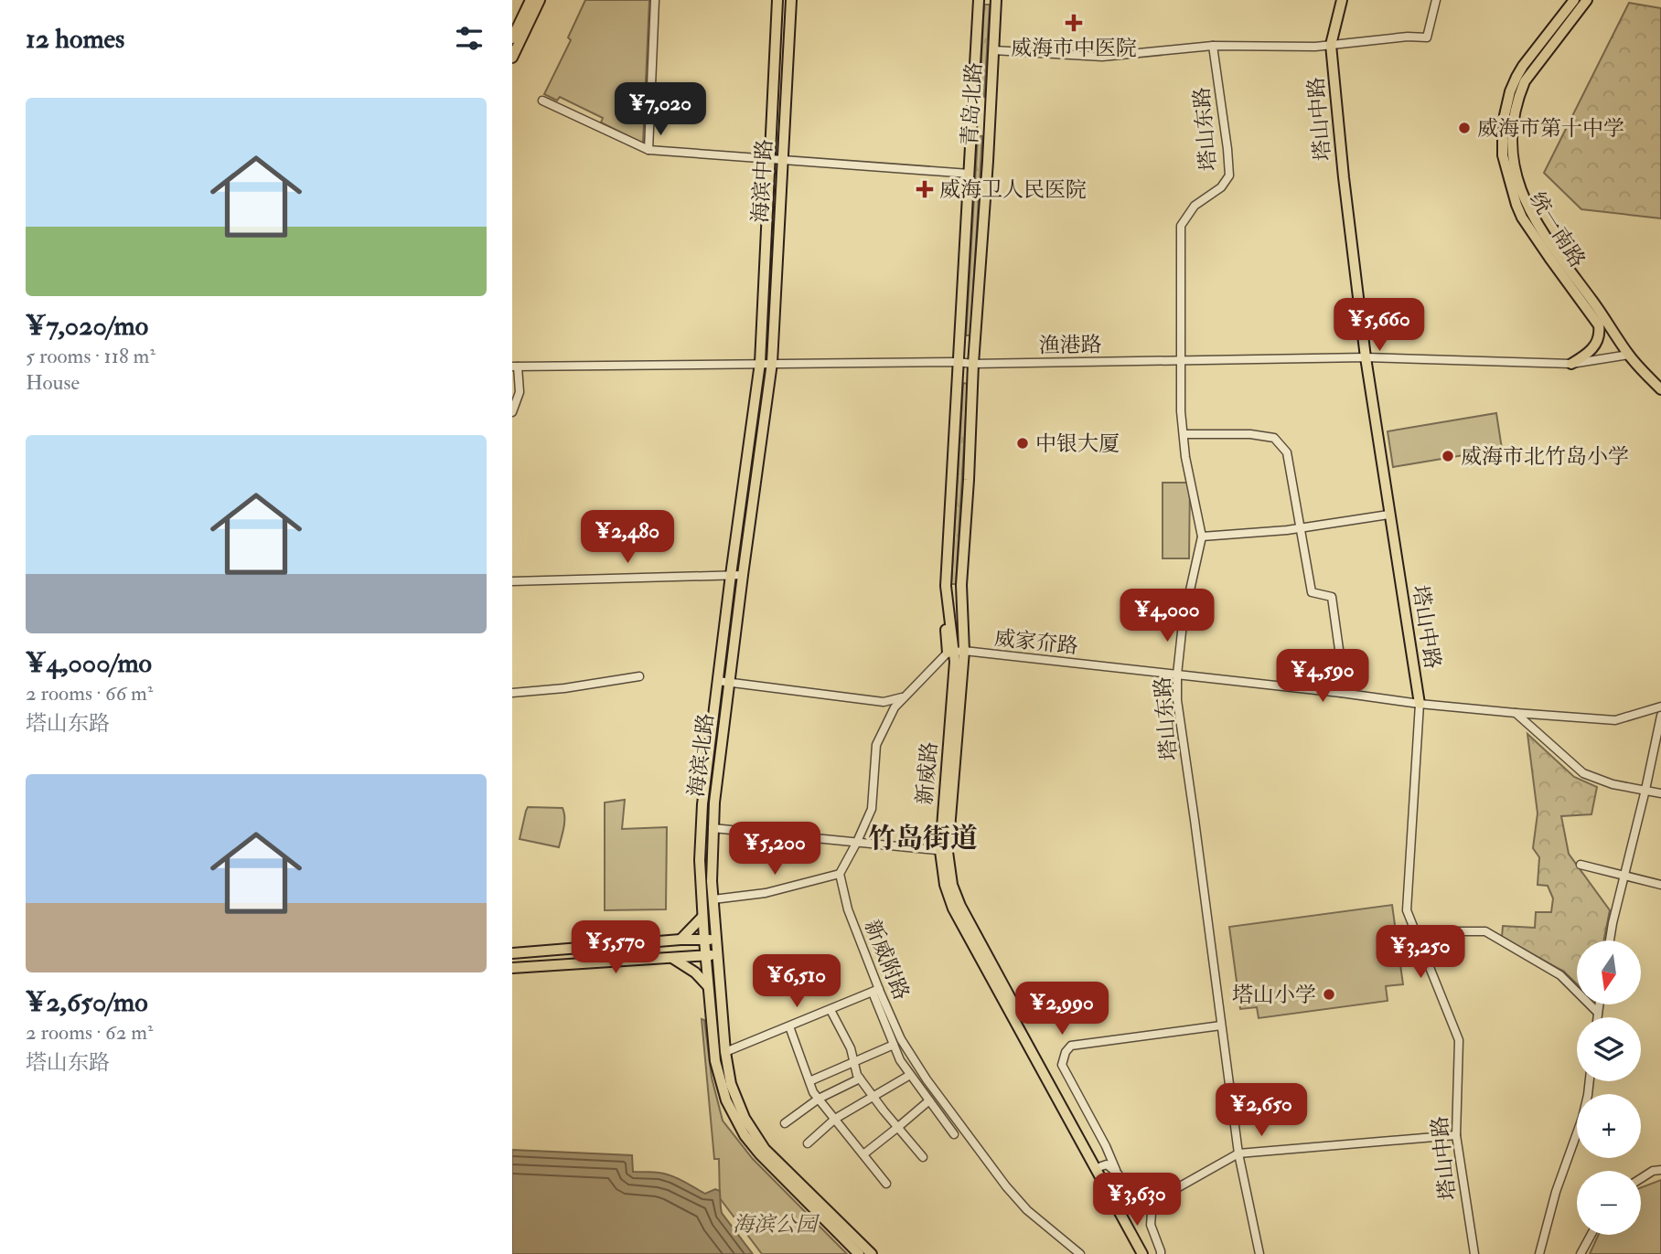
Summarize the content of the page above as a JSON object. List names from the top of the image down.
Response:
{
  "streets": {
    "main road": [
      "青岛北路",
      "塔山中路",
      "海滨中路",
      "统一南路",
      "海滨北路",
      "新威路"
    ],
    "street": [
      "塔山东路",
      "渔港路",
      "威家夼路",
      "新威附路"
    ]
  },
  "crossings": [
    ["青岛北路", "渔港路"],
    ["青岛北路", "新威路"],
    ["塔山中路", "渔港路"],
    ["塔山中路", "威家夼路"],
    ["塔山东路", "渔港路"],
    ["塔山东路", "威家夼路"],
    ["海滨中路", "渔港路"],
    ["海滨中路", "海滨北路"],
    ["统一南路", "渔港路"],
    ["渔港路", "海滨北路"],
    ["渔港路", "新威路"],
    ["威家夼路", "新威路"]
  ],
  "districts": ["竹岛街道"],
  "parks": ["海滨公园"],
  "places": {
    "health": ["威海市中医院", "威海卫人民医院"],
    "other": [
      "威海市第十中学",
      "中银大厦",
      "威海市北竹岛小学",
      "塔山小学"
    ]
  },
  "north": "bottom",
  "page": {
    "heading": "12 homes",
    "list": [
      {
        "name": "¥7,020/mo",
        "note": "5 rooms · 118 m² · House"
      },
      {
        "name": "¥4,000/mo",
        "note": "2 rooms · 66 m² · 塔山东路"
      },
      {
        "name": "¥2,650/mo",
        "note": "2 rooms · 62 m² · 塔山东路"
      }
    ],
    "price": [
      "¥7,020",
      "¥5,660",
      "¥2,480",
      "¥4,000",
      "¥4,590",
      "¥5,200",
      "¥5,570",
      "¥3,250",
      "¥6,510",
      "¥2,990",
      "¥2,650",
      "¥3,630"
    ],
    "map_buttons": ["+", "−"]
  }
}
